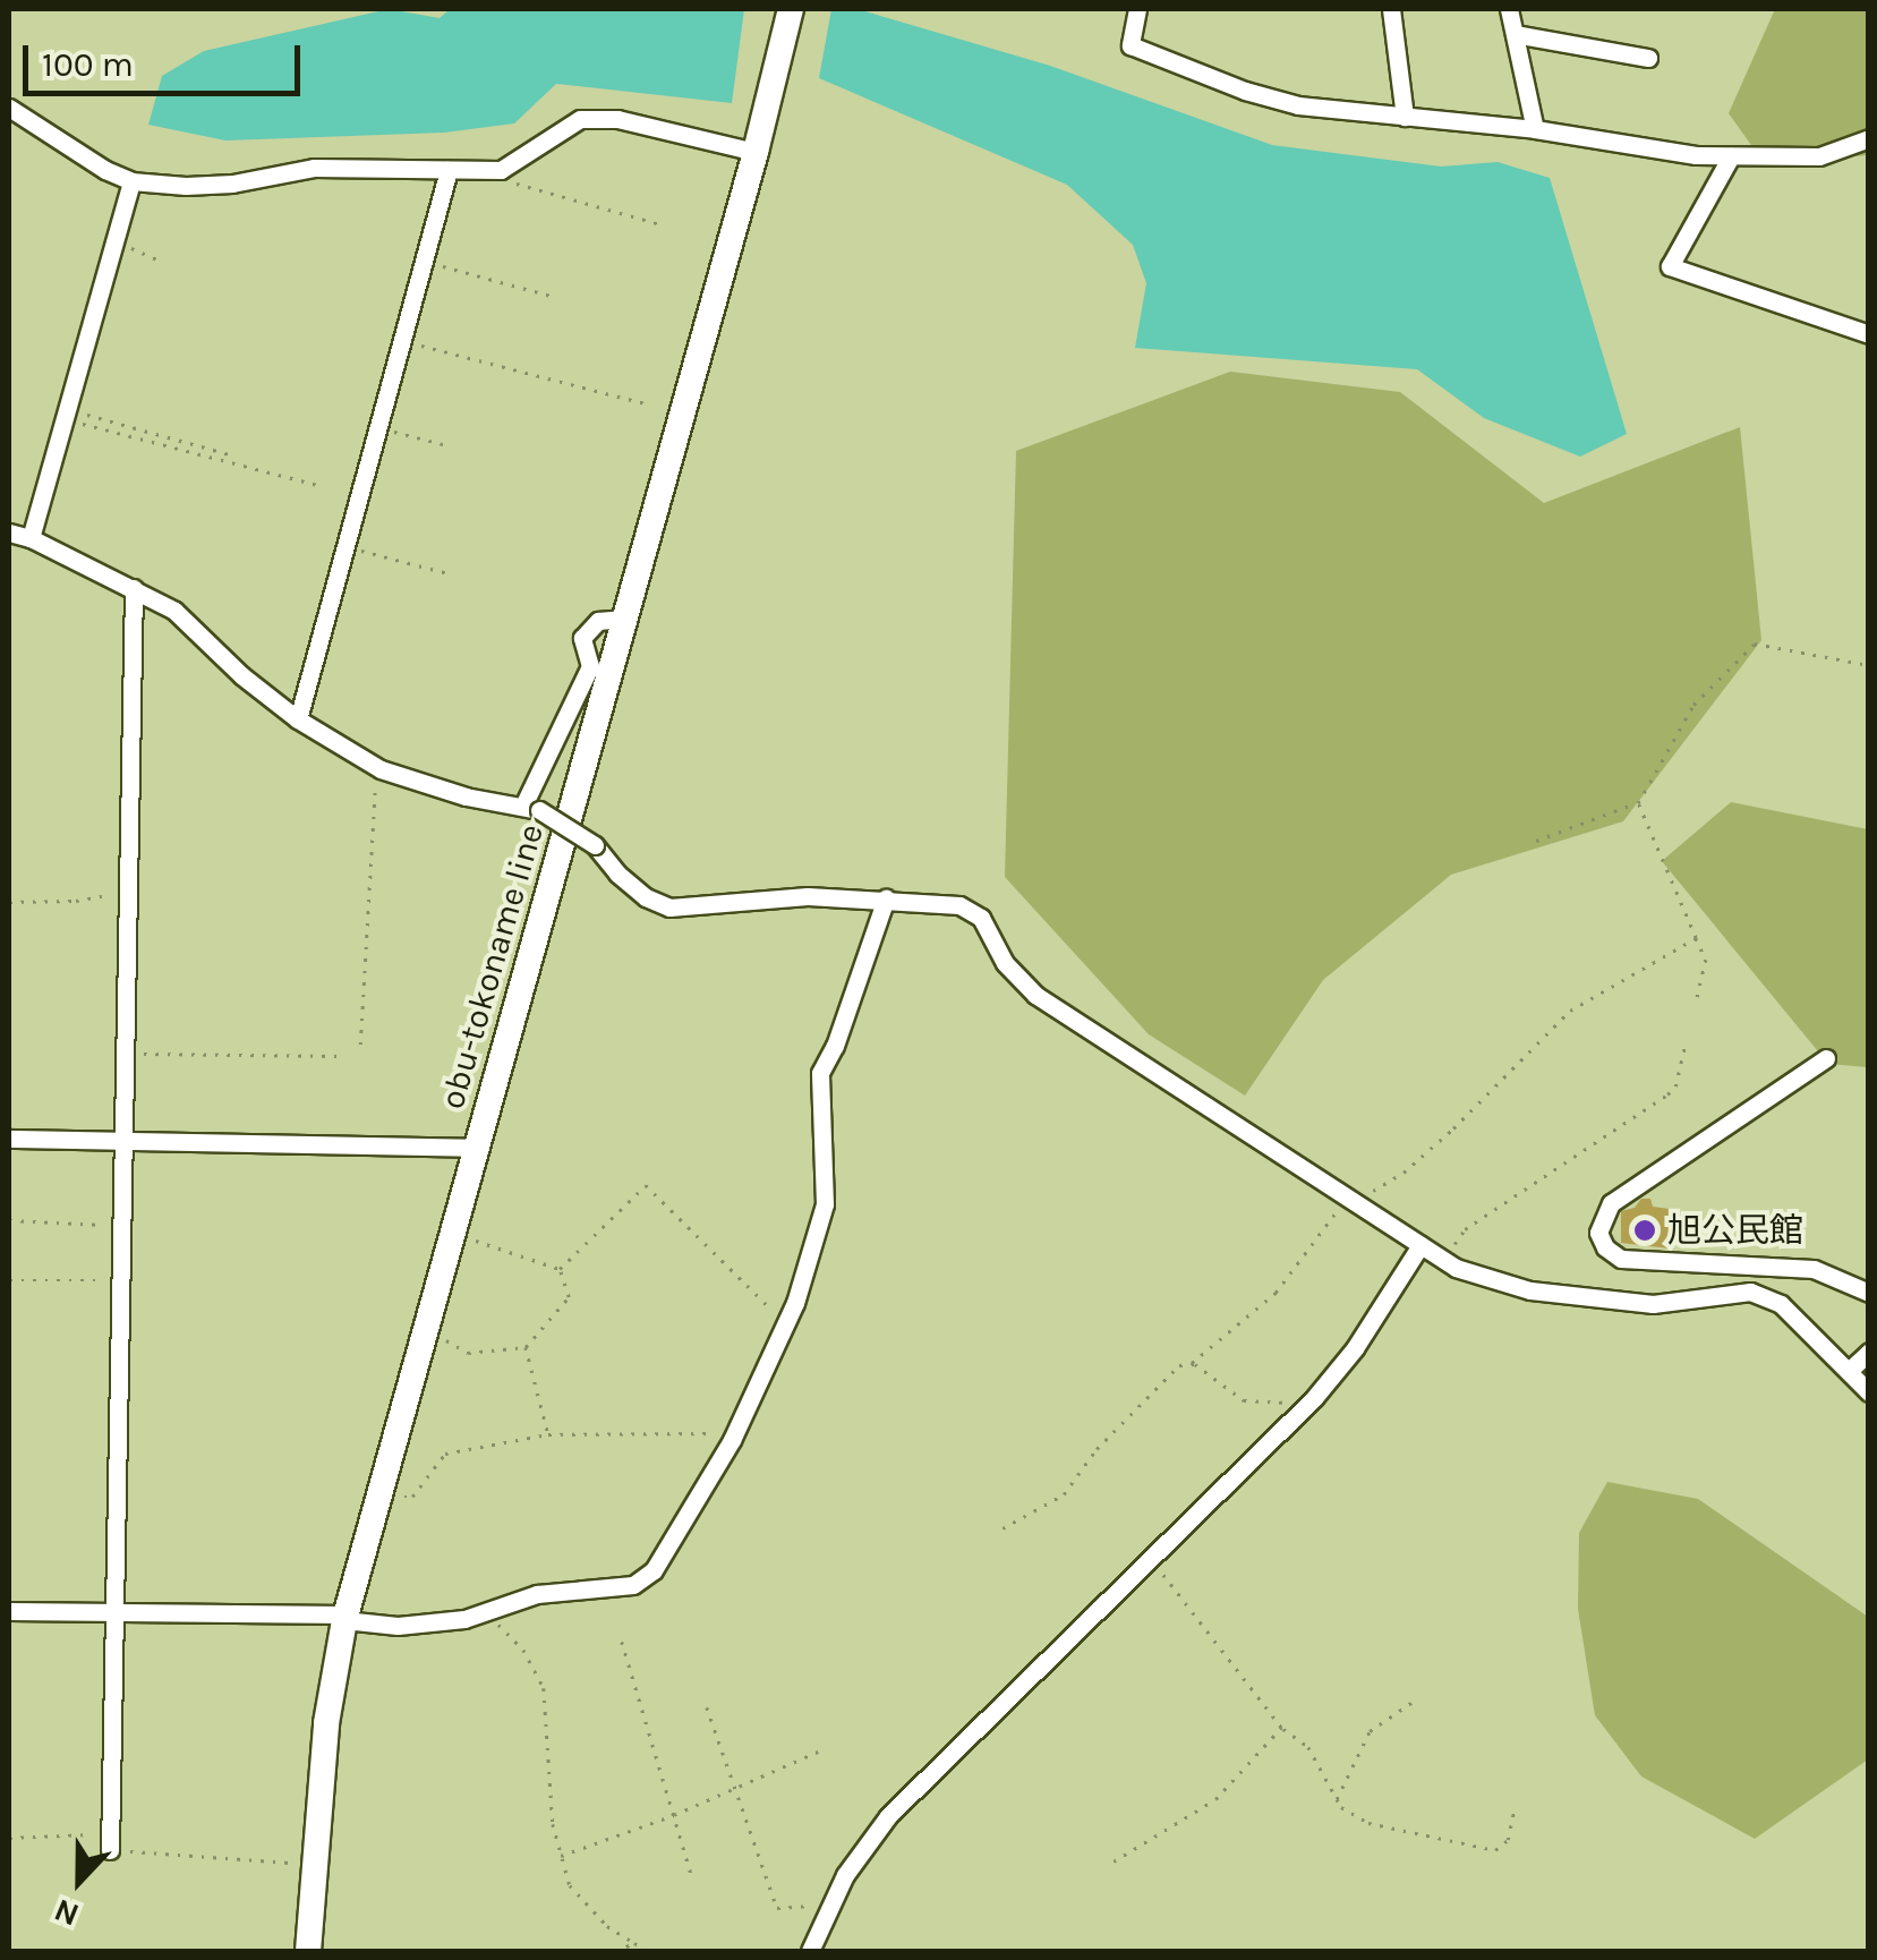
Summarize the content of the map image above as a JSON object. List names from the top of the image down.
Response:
{
  "streets": {
    "main road": ["obu-tokoname line"]
  },
  "places": ["旭公民館"],
  "scale_bar": "100 m",
  "north": "bottom"
}
